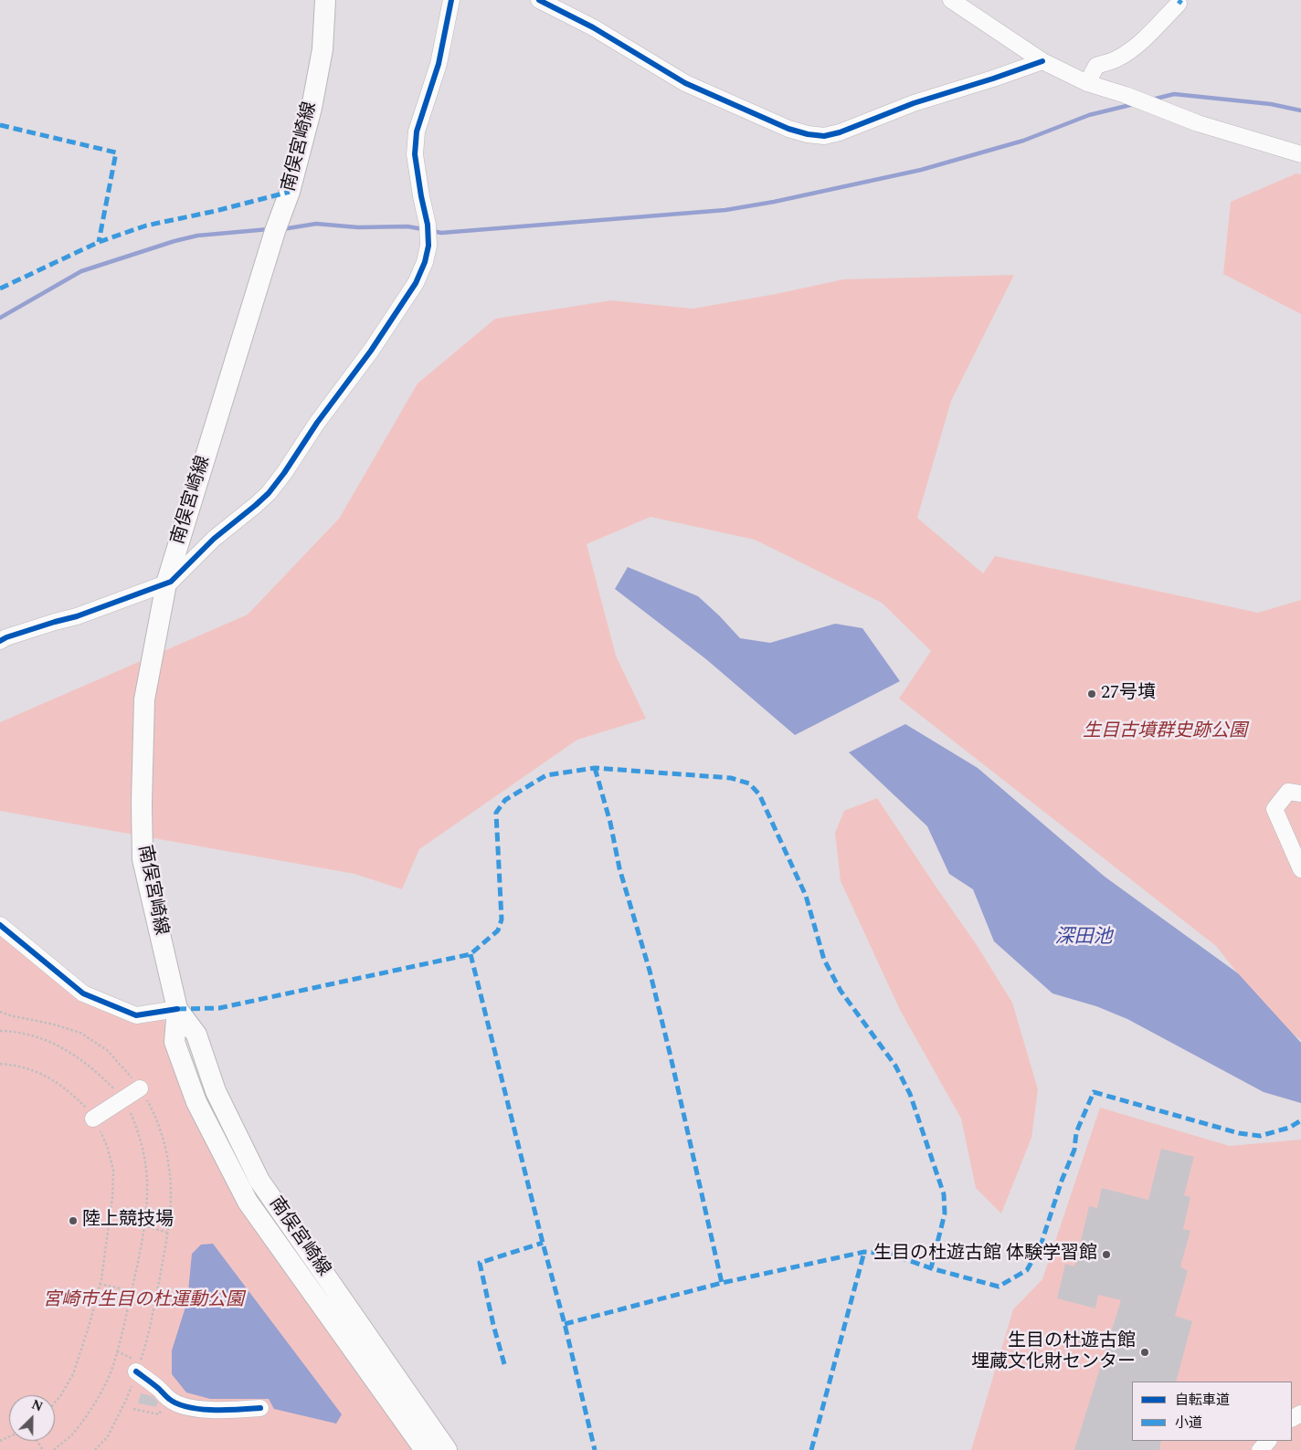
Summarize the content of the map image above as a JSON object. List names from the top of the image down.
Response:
{
  "streets": {
    "main road": ["南俣宮崎線"]
  },
  "water": ["深田池"],
  "parks": ["生目古墳群史跡公園", "宮崎市生目の杜運動公園"],
  "places": [
    "27号墳",
    "陸上競技場",
    "生目の杜遊古館 体験学習館",
    "生目の杜遊古館 埋蔵文化財センター"
  ],
  "legend": ["自転車道", "小道"],
  "north": "top right"
}
